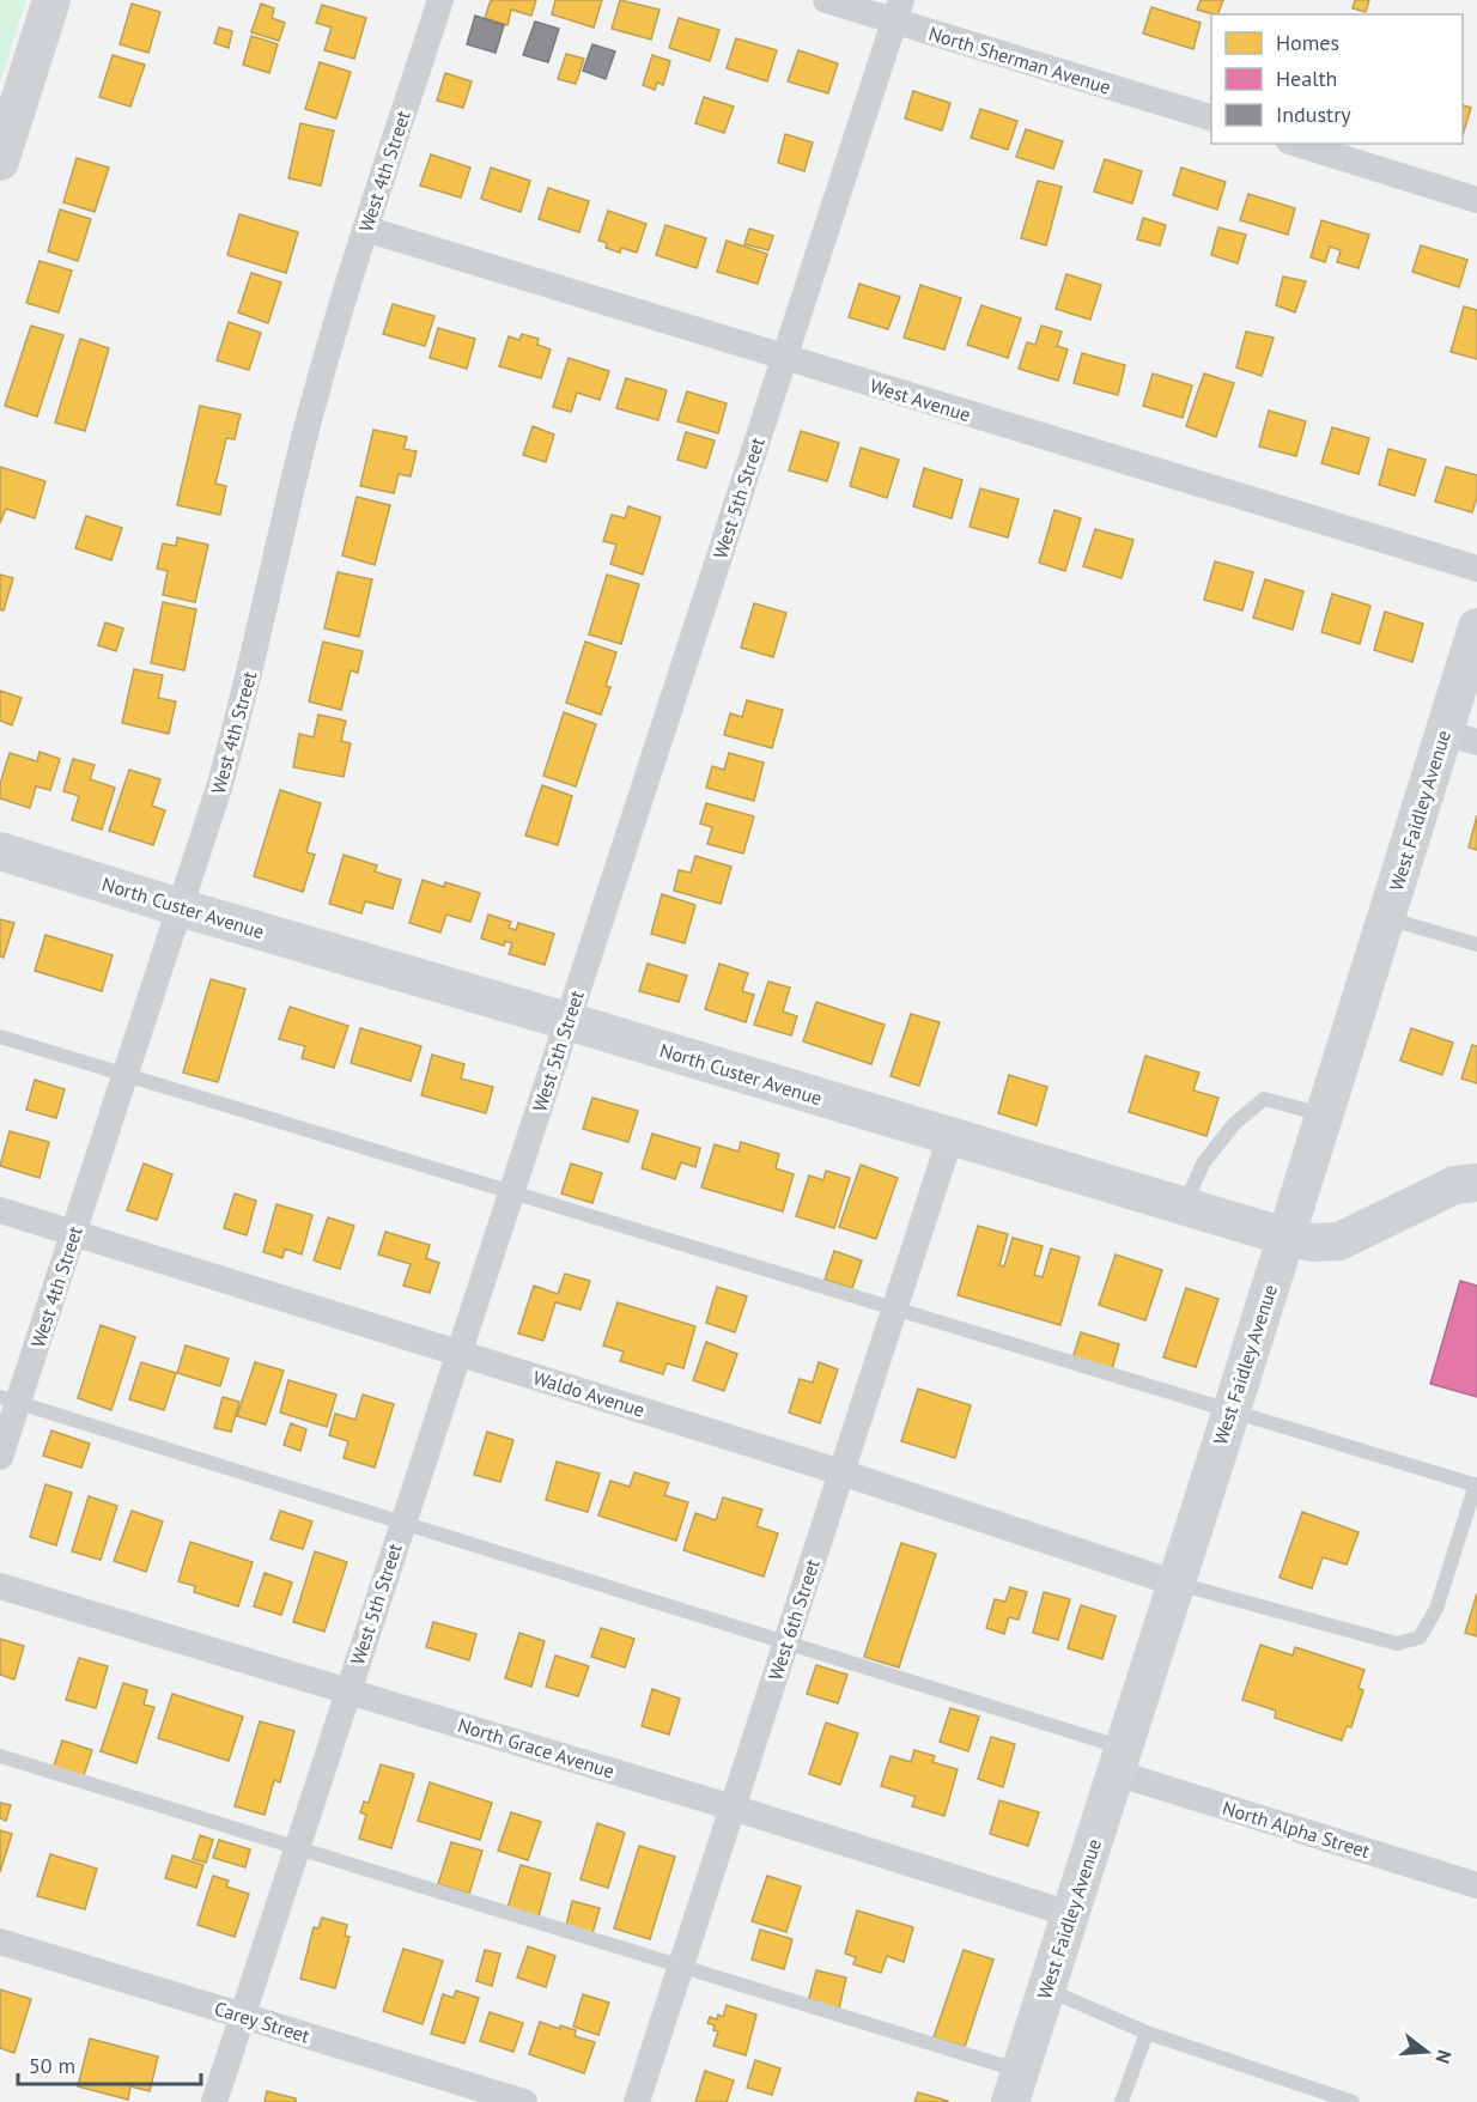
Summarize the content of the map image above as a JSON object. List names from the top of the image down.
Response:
{
  "streets": {
    "street": [
      "North Sherman Avenue",
      "West 4th Street",
      "West Avenue",
      "West 5th Street",
      "West Faidley Avenue",
      "North Custer Avenue",
      "Waldo Avenue",
      "West 6th Street",
      "North Grace Avenue",
      "North Alpha Street",
      "Carey Street"
    ]
  },
  "crossings": [
    ["North Sherman Avenue", "West 5th Street"],
    ["West 4th Street", "West Avenue"],
    ["West 4th Street", "North Custer Avenue"],
    ["West 4th Street", "Waldo Avenue"],
    ["West Avenue", "West 5th Street"],
    ["West 5th Street", "North Custer Avenue"],
    ["West 5th Street", "Waldo Avenue"],
    ["West 5th Street", "North Grace Avenue"],
    ["West 5th Street", "Carey Street"],
    ["West Faidley Avenue", "North Custer Avenue"],
    ["West Faidley Avenue", "Waldo Avenue"],
    ["West Faidley Avenue", "North Grace Avenue"],
    ["West Faidley Avenue", "North Alpha Street"],
    ["North Custer Avenue", "West 6th Street"],
    ["Waldo Avenue", "West 6th Street"],
    ["West 6th Street", "North Grace Avenue"]
  ],
  "legend": ["Homes", "Health", "Industry"],
  "scale_bar": "50 m",
  "north": "right"
}
